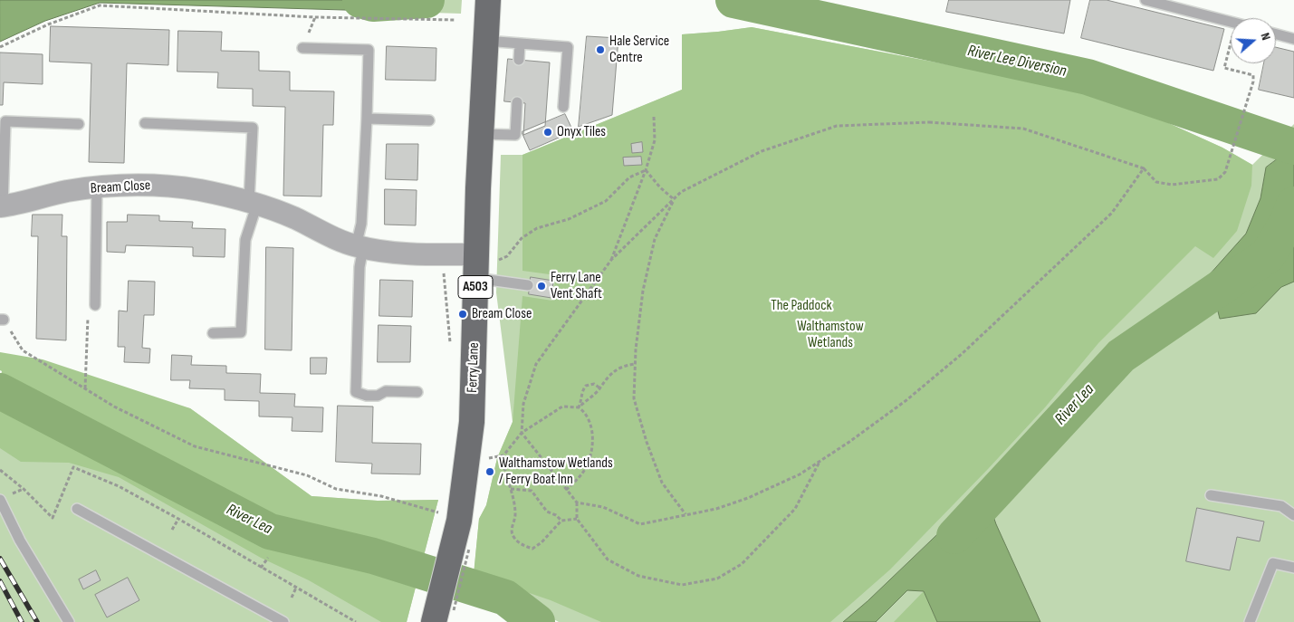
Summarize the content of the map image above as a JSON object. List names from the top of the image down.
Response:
{
  "streets": {
    "main road": ["A503", "Ferry Lane"],
    "street": ["Bream Close"]
  },
  "crossings": [
    ["Bream Close", "Ferry Lane"]
  ],
  "water": ["River Lee Diversion", "River Lea"],
  "parks": ["The Paddock", "Walthamstow Wetlands"],
  "places": [
    "Hale Service Centre",
    "Onyx Tiles",
    "Ferry Lane Vent Shaft",
    "Bream Close",
    "Walthamstow Wetlands / Ferry Boat Inn"
  ],
  "north": "right"
}
